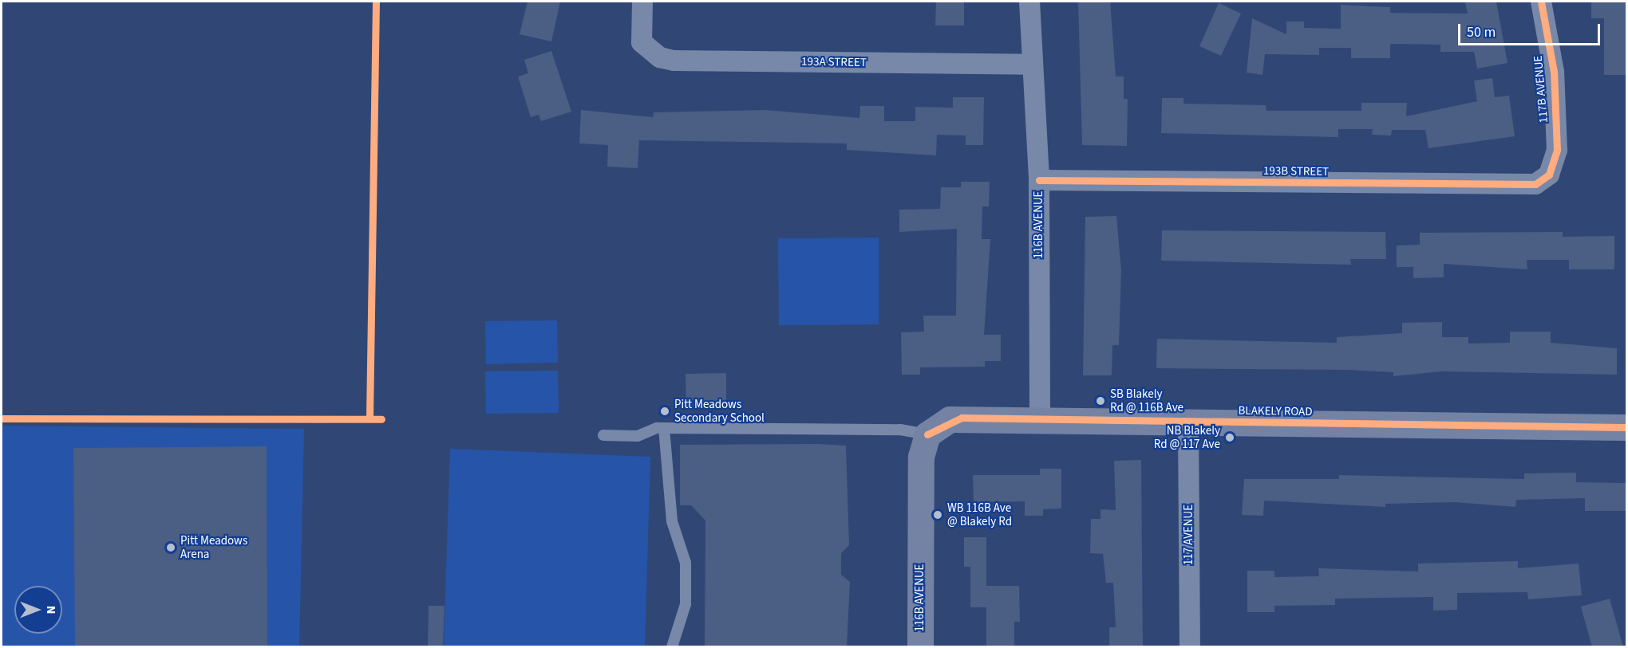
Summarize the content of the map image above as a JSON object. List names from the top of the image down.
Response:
{
  "streets": {
    "street": [
      "193A STREET",
      "117B AVENUE",
      "193B STREET",
      "116B AVENUE",
      "BLAKELY ROAD",
      "117 AVENUE"
    ]
  },
  "crossings": [
    ["193A STREET", "116B AVENUE"],
    ["117B AVENUE", "193B STREET"],
    ["193B STREET", "116B AVENUE"],
    ["116B AVENUE", "BLAKELY ROAD"],
    ["BLAKELY ROAD", "117 AVENUE"]
  ],
  "places": [
    "SB Blakely Rd @ 116B Ave",
    "Pitt Meadows Secondary School",
    "NB Blakely Rd @ 117 Ave",
    "WB 116B Ave @ Blakely Rd",
    "Pitt Meadows Arena"
  ],
  "scale_bar": "50 m",
  "north": "right"
}
